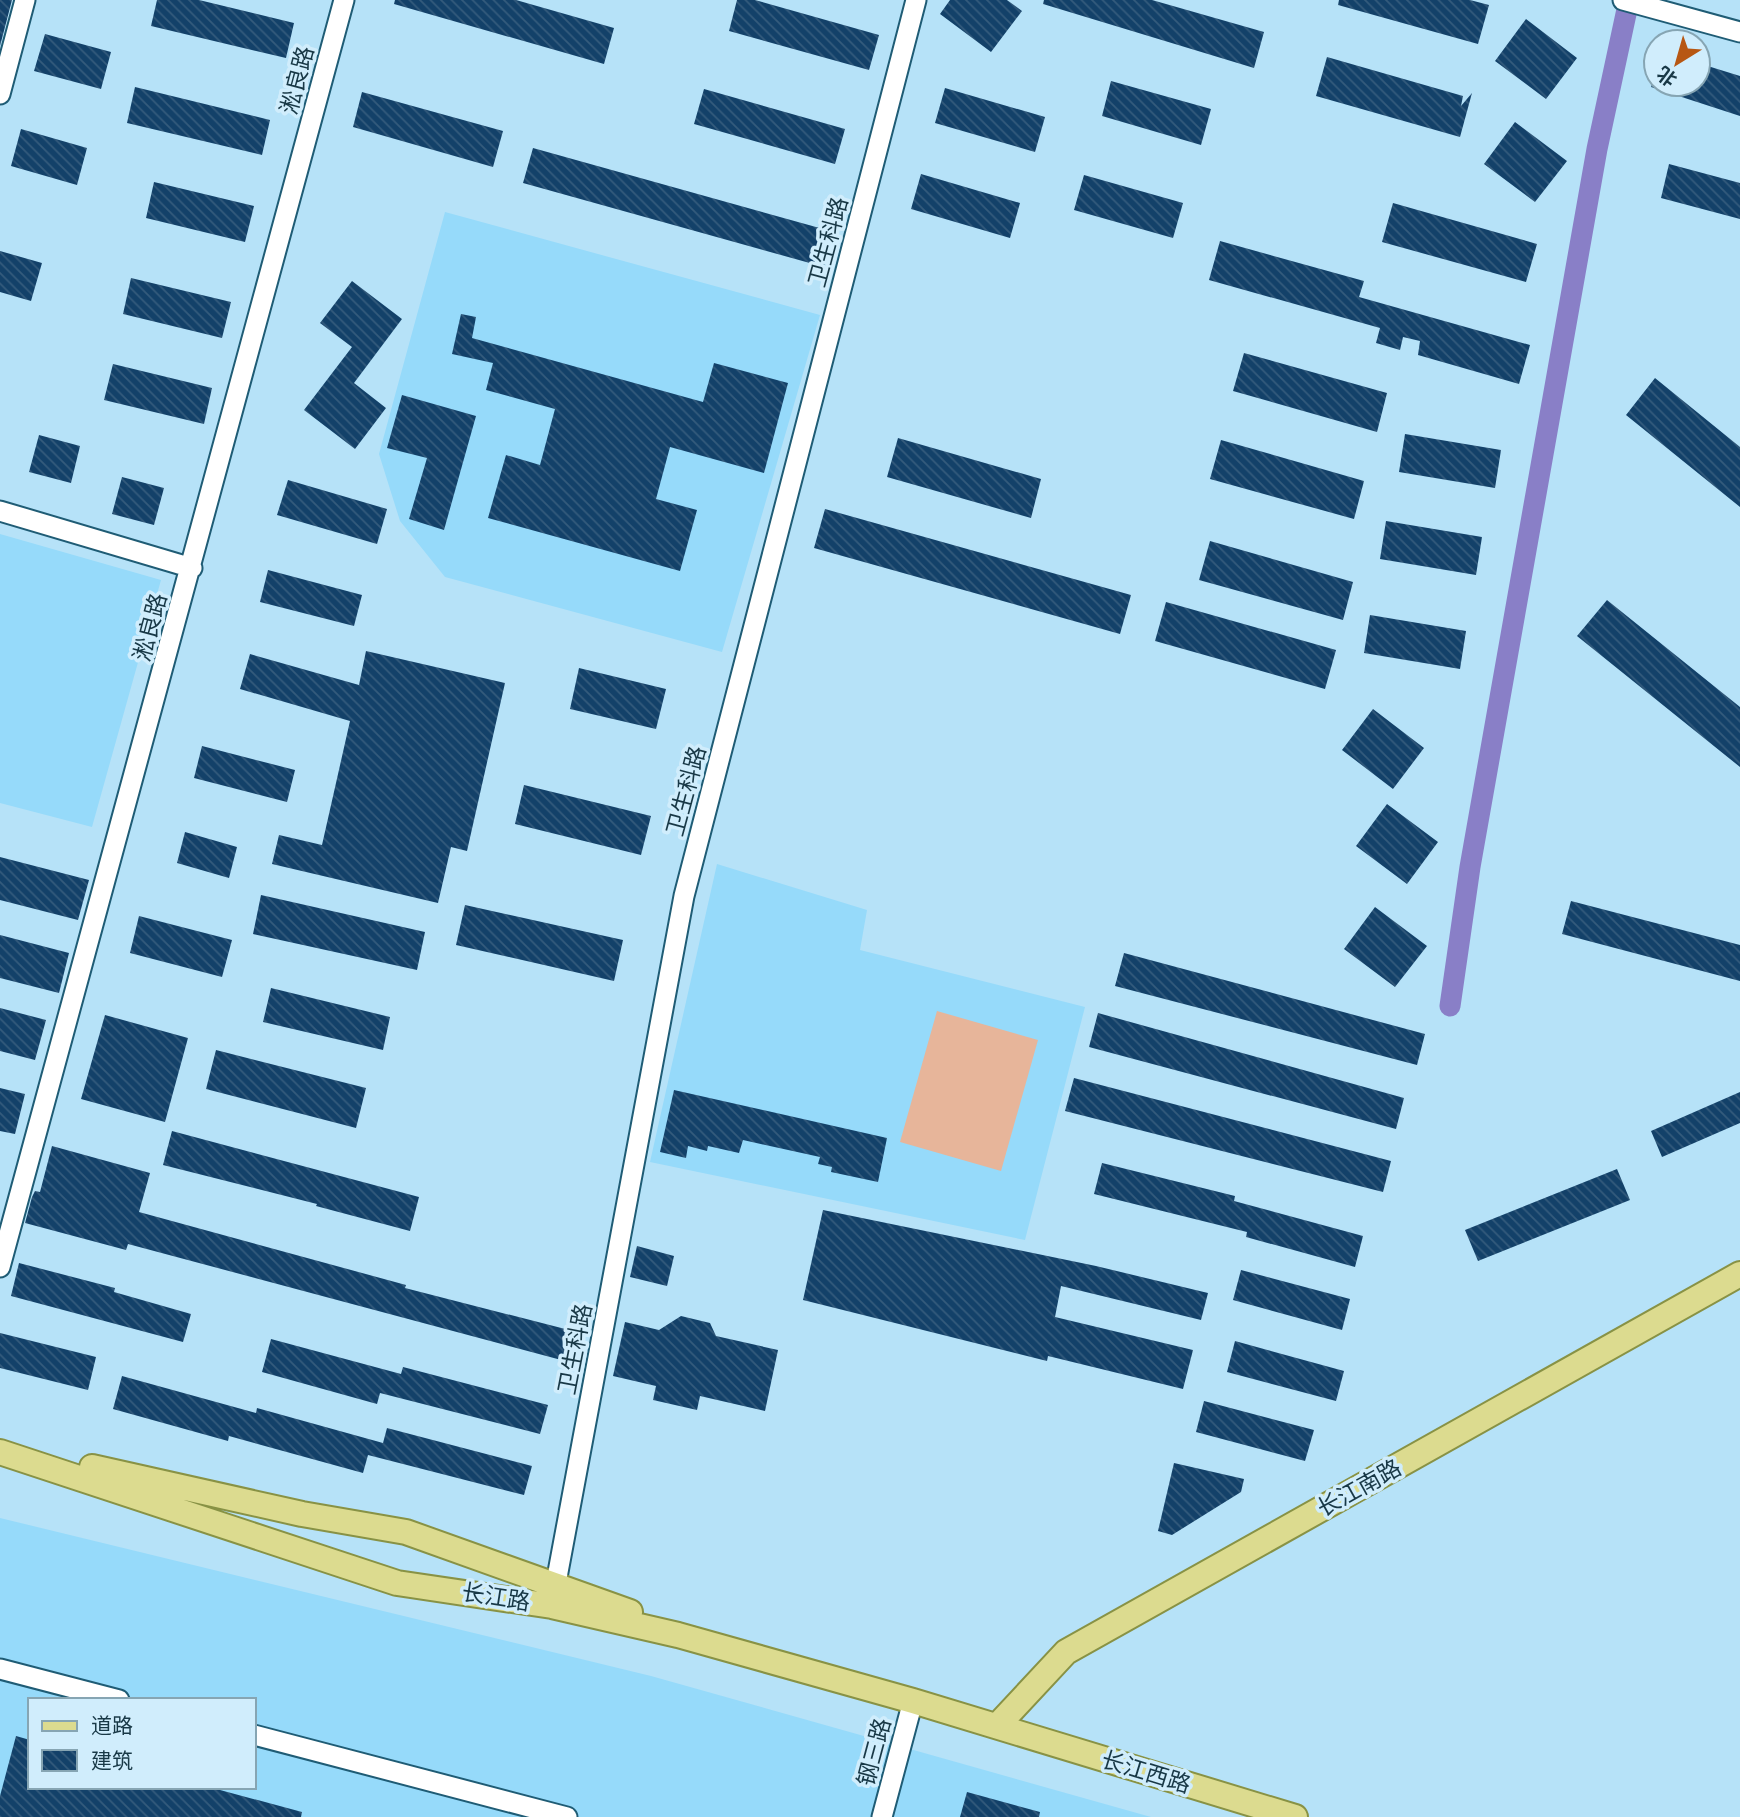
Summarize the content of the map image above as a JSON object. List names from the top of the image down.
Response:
{
  "streets": {
    "main road": ["长江南路", "长江路", "长江西路"],
    "street": ["淞良路", "卫生科路", "钢三路"]
  },
  "crossings": [
    ["卫生科路", "长江路"],
    ["长江南路", "长江西路"]
  ],
  "legend": ["道路", "建筑"],
  "north": "bottom left"
}
